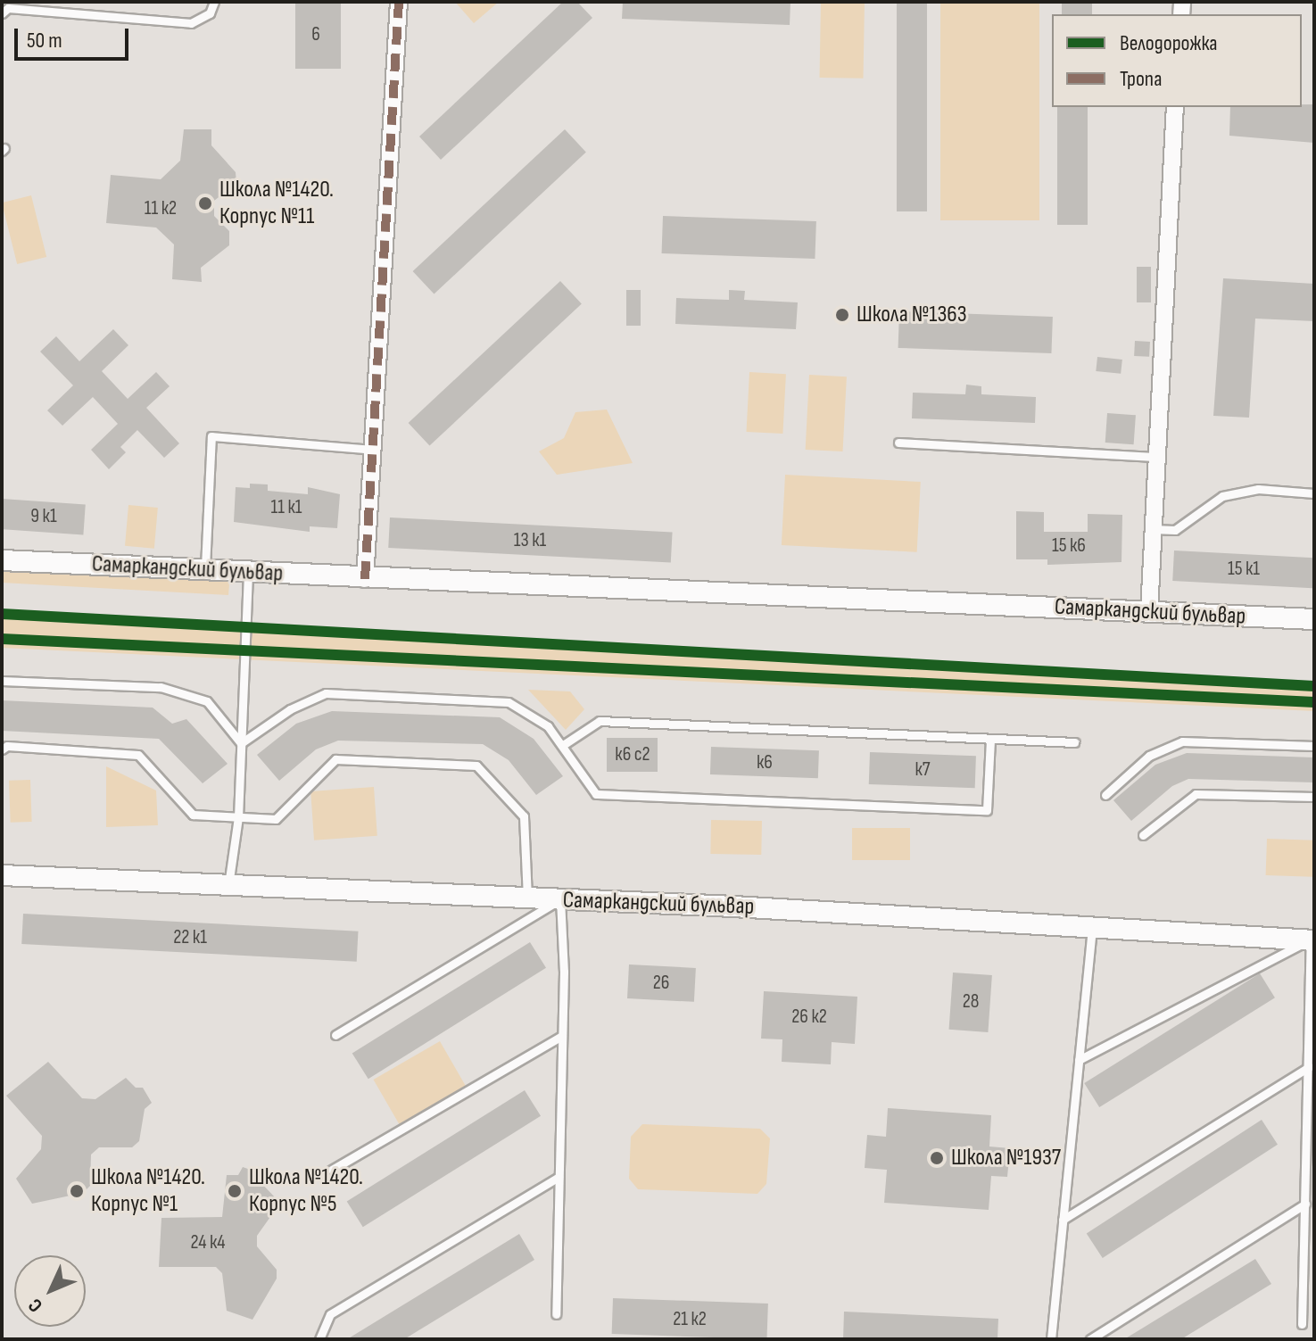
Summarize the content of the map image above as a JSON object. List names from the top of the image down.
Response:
{
  "streets": {
    "street": ["Самаркандский бульвар"]
  },
  "places": [
    "Школа №1420. Корпус №11",
    "Школа №1363",
    "Школа №1937",
    "Школа №1420. Корпус №1",
    "Школа №1420. Корпус №5"
  ],
  "house_numbers": [
    "6",
    "11 к2",
    "11 к1",
    "9 к1",
    "13 к1",
    "15 к6",
    "15 к1",
    "к6 с2",
    "к6",
    "к7",
    "22 к1",
    "26",
    "28",
    "26 к2",
    "24 к4",
    "21 к2"
  ],
  "legend": ["Велодорожка", "Тропа"],
  "scale_bar": "50 m",
  "north": "bottom left"
}
